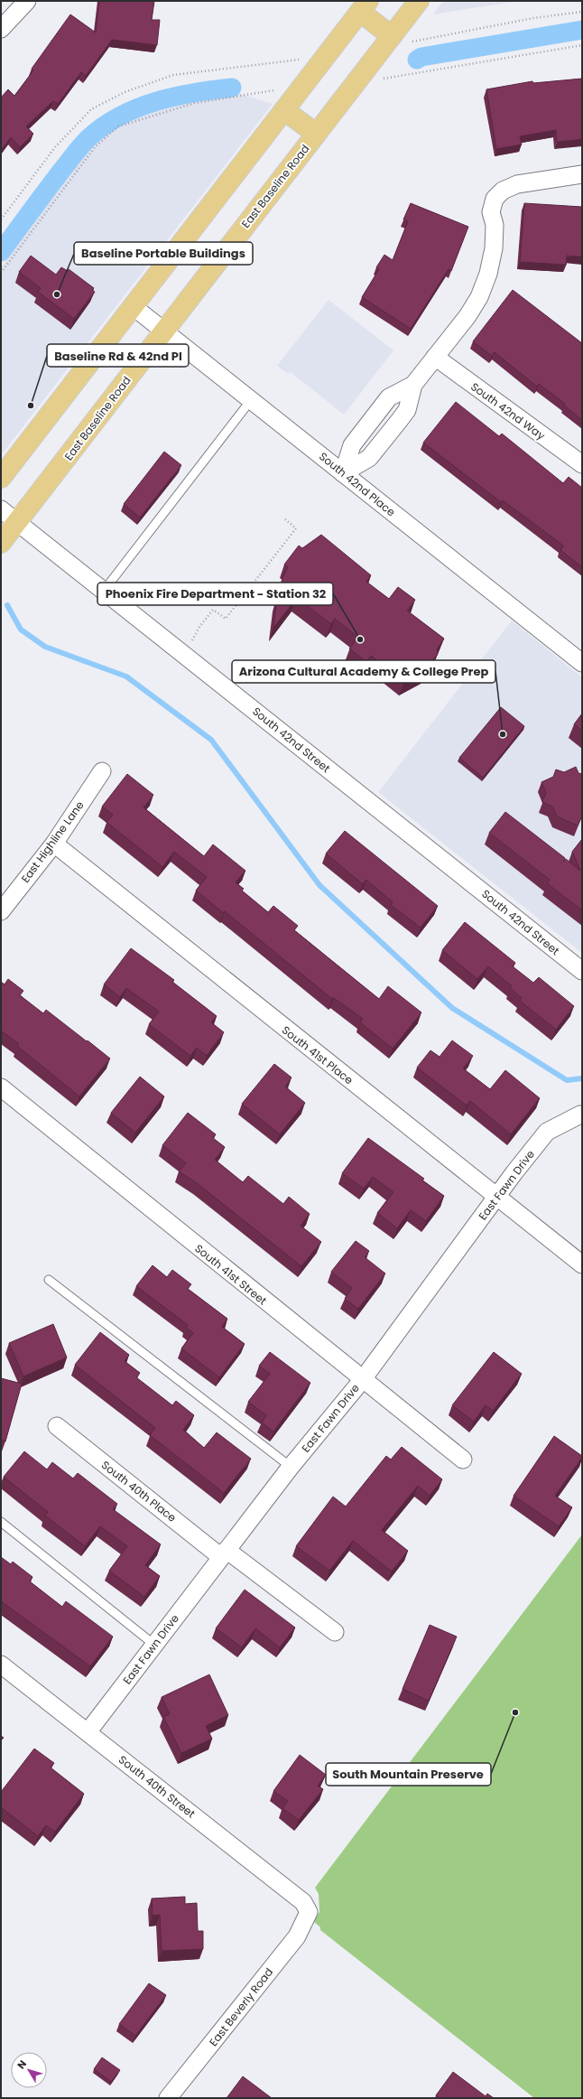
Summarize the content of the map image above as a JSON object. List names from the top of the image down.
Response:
{
  "streets": {
    "main road": ["East Baseline Road"],
    "street": [
      "South 42nd Way",
      "South 42nd Place",
      "South 42nd Street",
      "East Highline Lane",
      "South 41st Place",
      "East Fawn Drive",
      "South 41st Street",
      "South 40th Place",
      "South 40th Street",
      "East Beverly Road"
    ]
  },
  "crossings": [
    ["East Baseline Road", "South 42nd Place"],
    ["East Baseline Road", "South 42nd Street"],
    ["East Highline Lane", "South 41st Place"],
    ["South 41st Place", "East Fawn Drive"],
    ["East Fawn Drive", "South 41st Street"],
    ["East Fawn Drive", "South 40th Place"],
    ["East Fawn Drive", "South 40th Street"],
    ["South 40th Street", "East Beverly Road"]
  ],
  "places": [
    "Baseline Portable Buildings",
    "Baseline Rd & 42nd Pl",
    "Phoenix Fire Department - Station 32",
    "Arizona Cultural Academy & College Prep",
    "South Mountain Preserve"
  ],
  "north": "top left"
}
